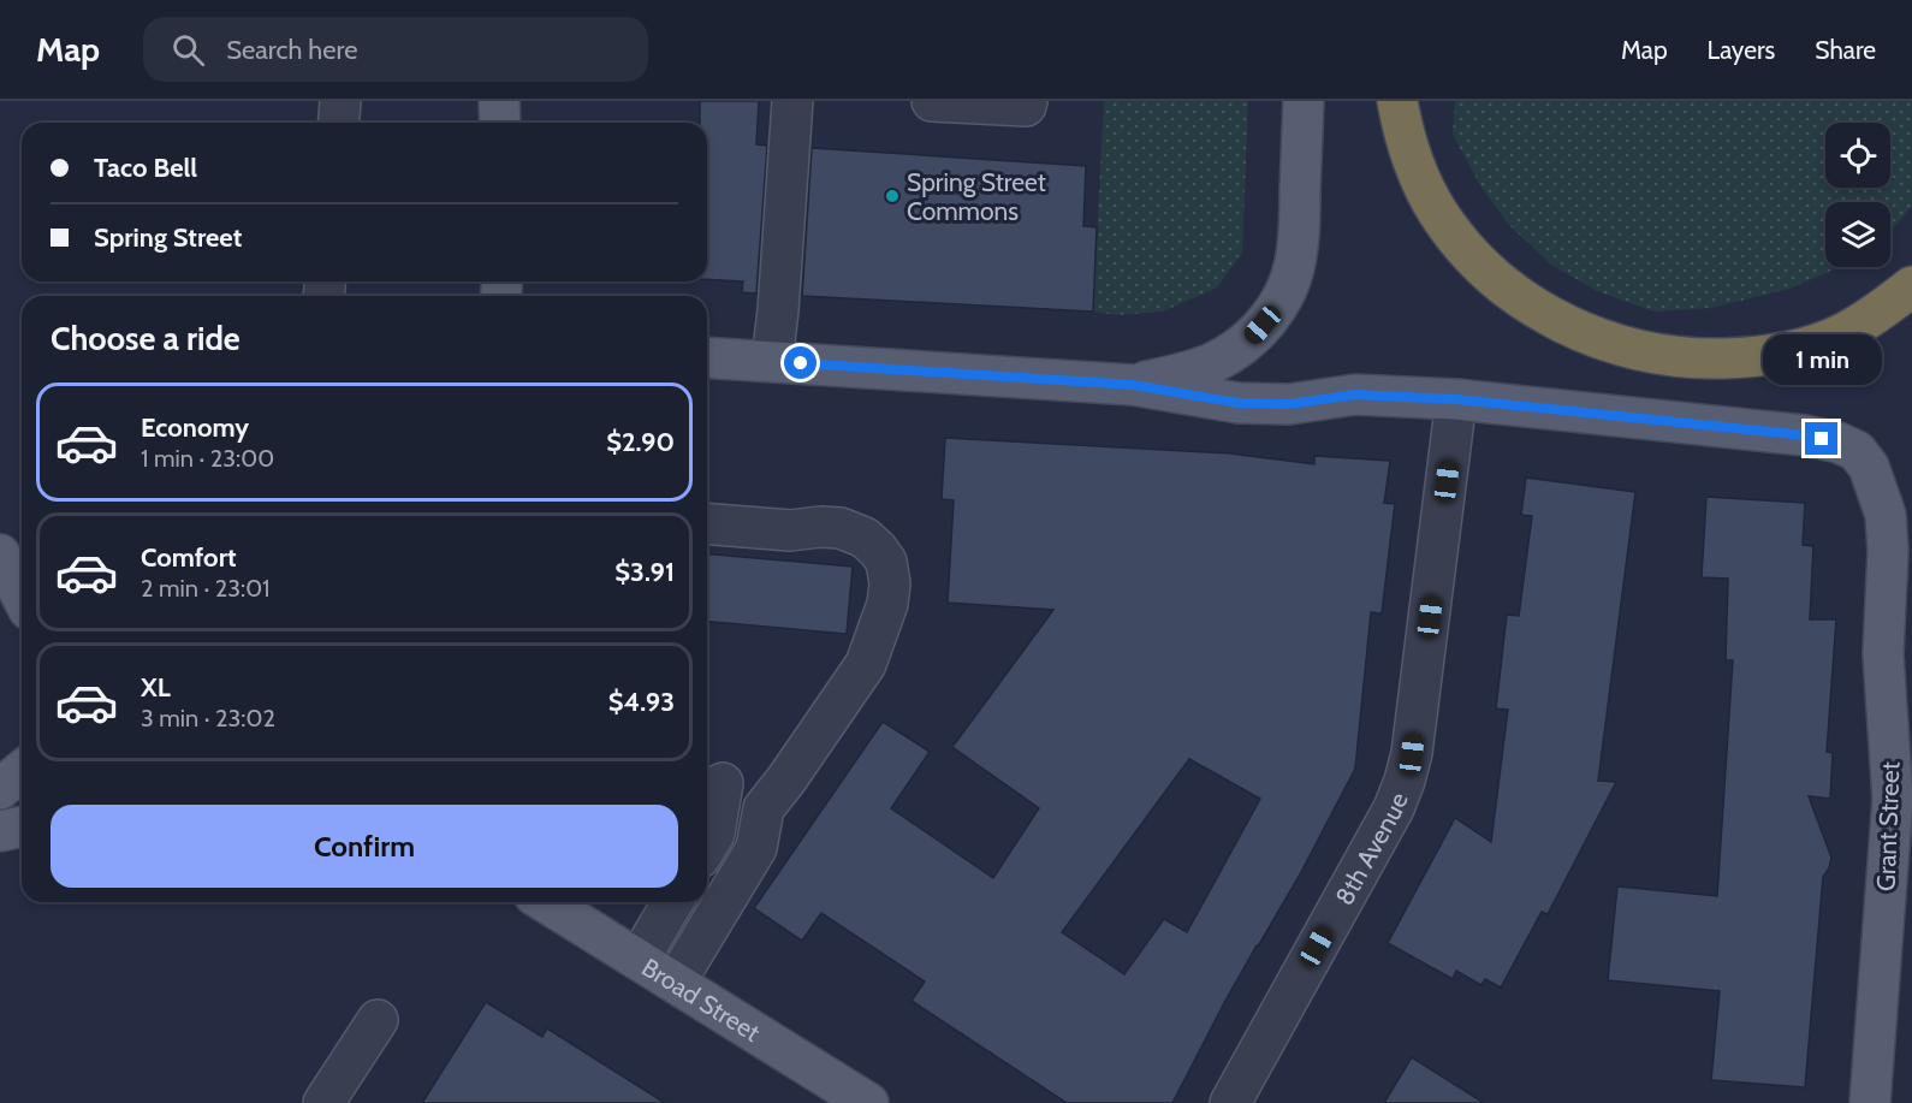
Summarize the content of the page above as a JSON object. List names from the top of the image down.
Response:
{
  "streets": {
    "main road": ["Grant Street", "Broad Street"],
    "street": ["8th Avenue"]
  },
  "crossings": [
    ["Grant Street", "8th Avenue"]
  ],
  "places": ["Spring Street Commons"],
  "page": {
    "header": "Map",
    "search": "Search here",
    "nav": ["Map", "Layers", "Share"],
    "banner": ["Taco Bell", "Spring Street"],
    "heading": "Choose a ride",
    "bubble": "1 min",
    "list": [
      {
        "name": "Economy",
        "note": "1 min · 23:00",
        "value": "$2.90"
      },
      {
        "name": "Comfort",
        "note": "2 min · 23:01",
        "value": "$3.91"
      },
      {
        "name": "XL",
        "note": "3 min · 23:02",
        "value": "$4.93"
      }
    ],
    "buttons": "Confirm"
  }
}
